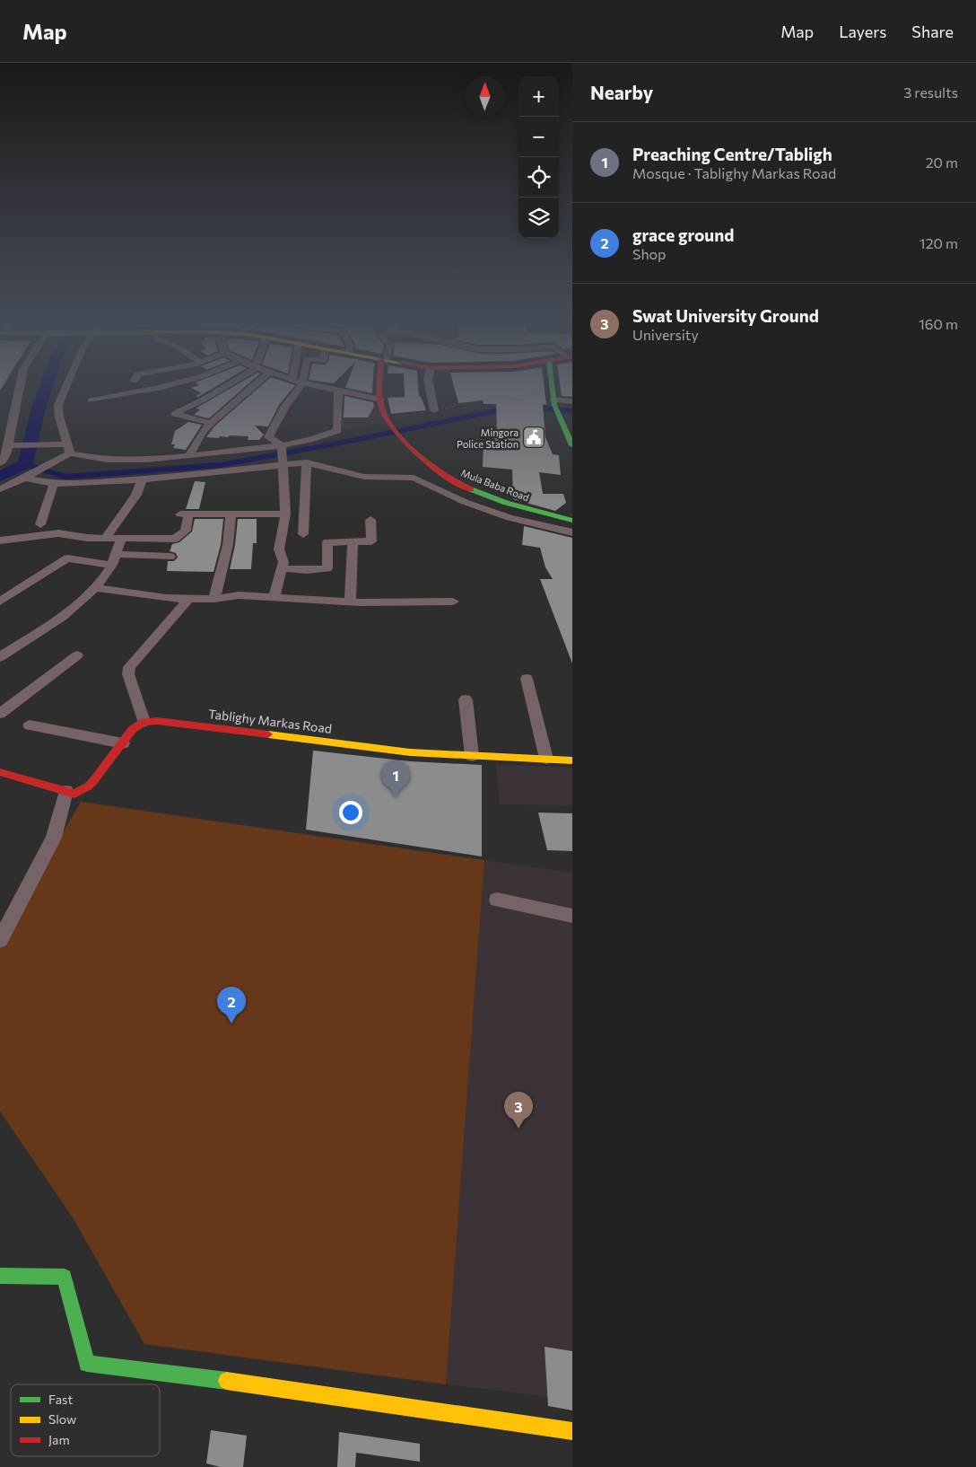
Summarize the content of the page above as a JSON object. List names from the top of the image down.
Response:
{
  "streets": {
    "main road": ["Mula Baba Road", "Tablighy Markas Road"]
  },
  "places": {
    "public building": ["Mingora Police Station"]
  },
  "legend": ["Fast", "Slow", "Jam"],
  "north": "top",
  "page": {
    "header": "Map",
    "nav": ["Map", "Layers", "Share"],
    "heading": ["Nearby", "3 results"],
    "map_buttons": ["+", "−"],
    "list": [
      {
        "mark": "1",
        "name": "Preaching Centre/Tabligh",
        "note": "Mosque · Tablighy Markas Road",
        "value": "20 m"
      },
      {
        "mark": "2",
        "name": "grace ground",
        "note": "Shop",
        "value": "120 m"
      },
      {
        "mark": "3",
        "name": "Swat University Ground",
        "note": "University",
        "value": "160 m"
      }
    ],
    "pins": ["1", "2", "3"]
  }
}
